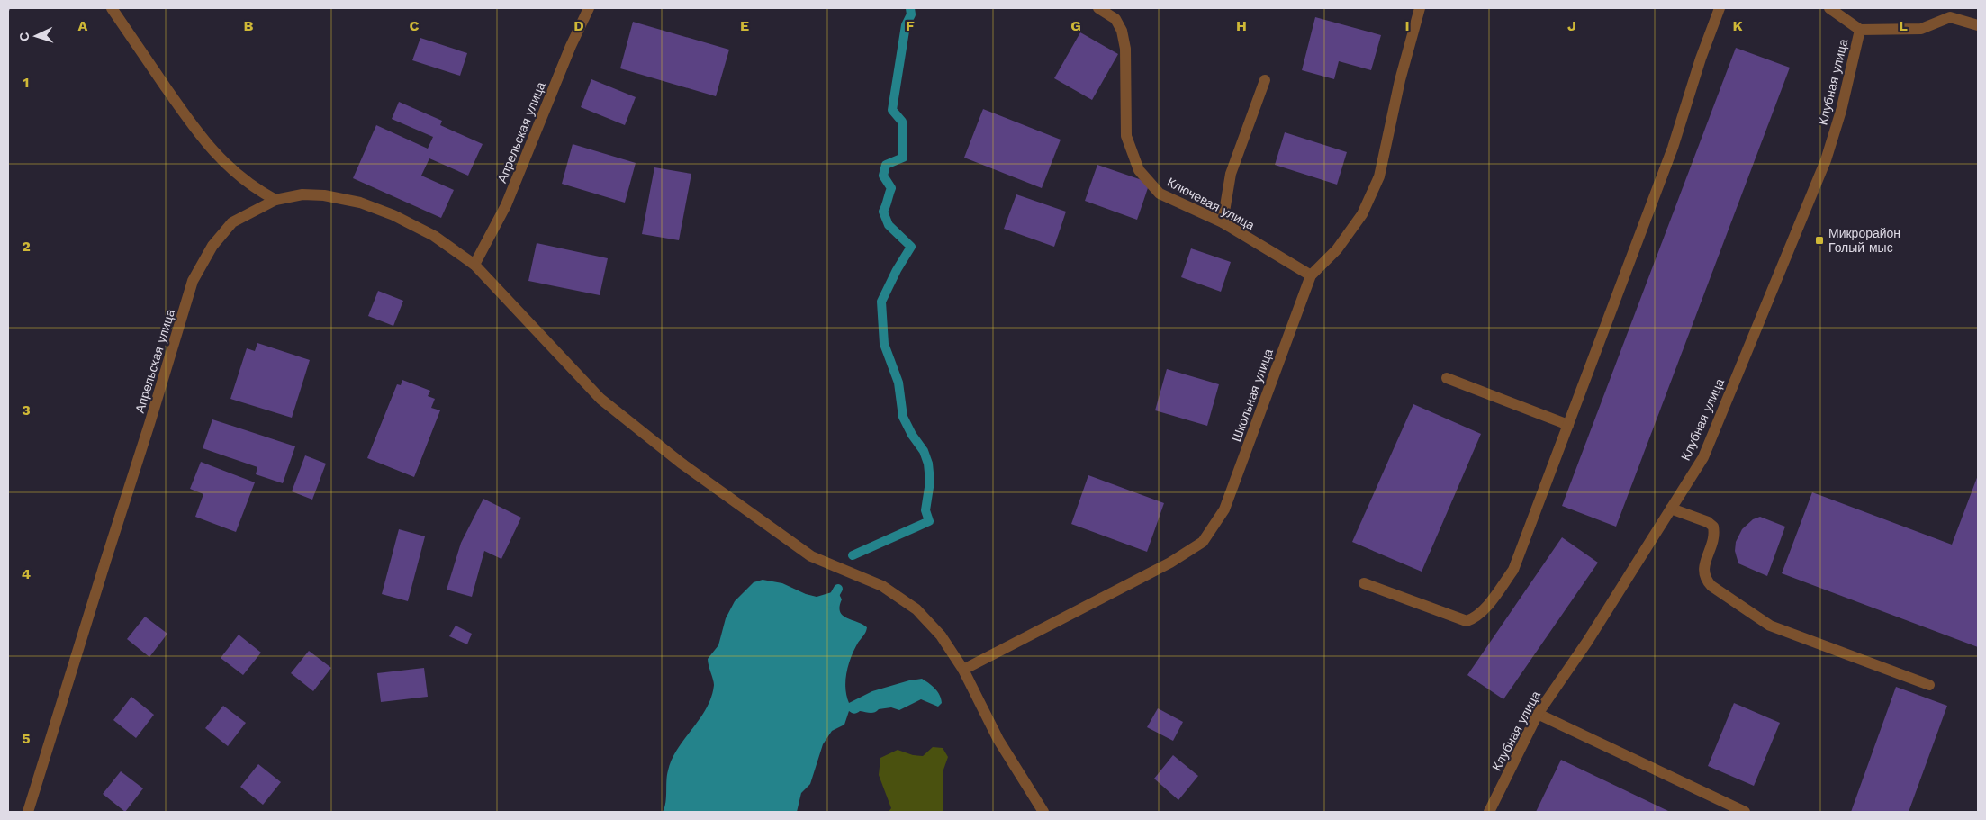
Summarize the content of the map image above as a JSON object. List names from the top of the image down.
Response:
{
  "streets": {
    "street": [
      "Клубная улица",
      "Апрельская улица",
      "Ключевая улица",
      "Школьная улица"
    ]
  },
  "crossings": [
    ["Апрельская улица", "Школьная улица"],
    ["Ключевая улица", "Школьная улица"]
  ],
  "places": {
    "transit": ["Микрорайон Голый мыс"]
  },
  "north": "left",
  "grid": {
    "columns": [
      "A",
      "B",
      "C",
      "D",
      "E",
      "F",
      "G",
      "H",
      "I",
      "J",
      "K",
      "L"
    ],
    "rows": [
      "1",
      "2",
      "3",
      "4",
      "5"
    ]
  }
}
